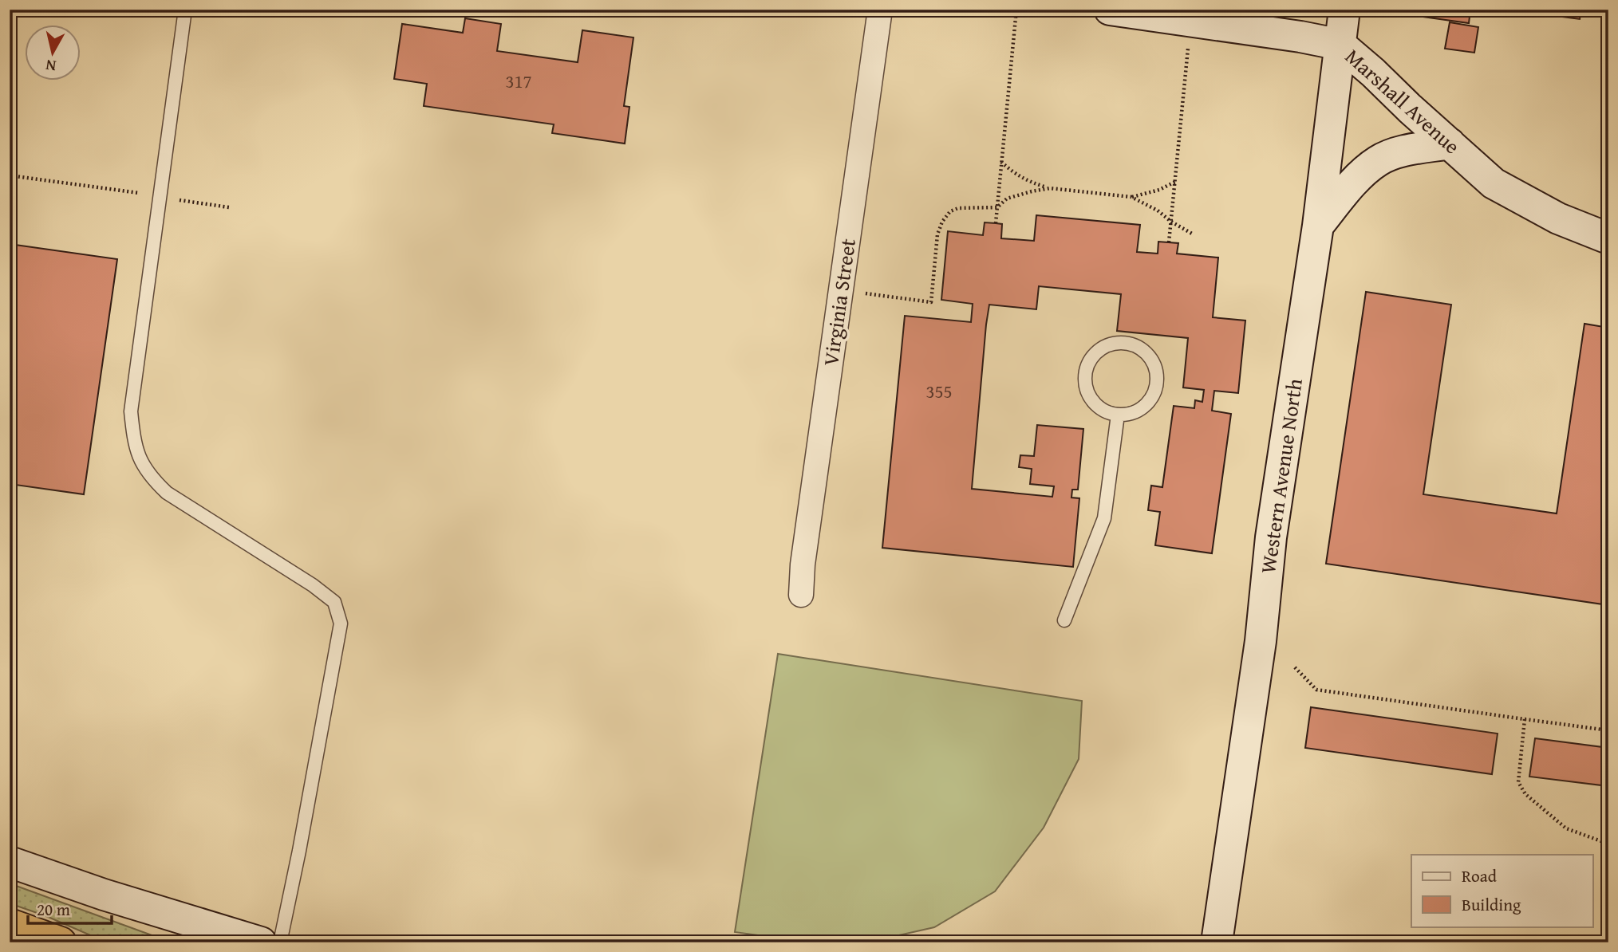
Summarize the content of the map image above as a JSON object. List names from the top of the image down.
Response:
{
  "streets": {
    "street": ["Marshall Avenue", "Virginia Street", "Western Avenue North"]
  },
  "crossings": [
    ["Marshall Avenue", "Western Avenue North"]
  ],
  "house_numbers": ["317", "355"],
  "legend": ["Road", "Building"],
  "scale_bar": "20 m",
  "north": "bottom"
}
